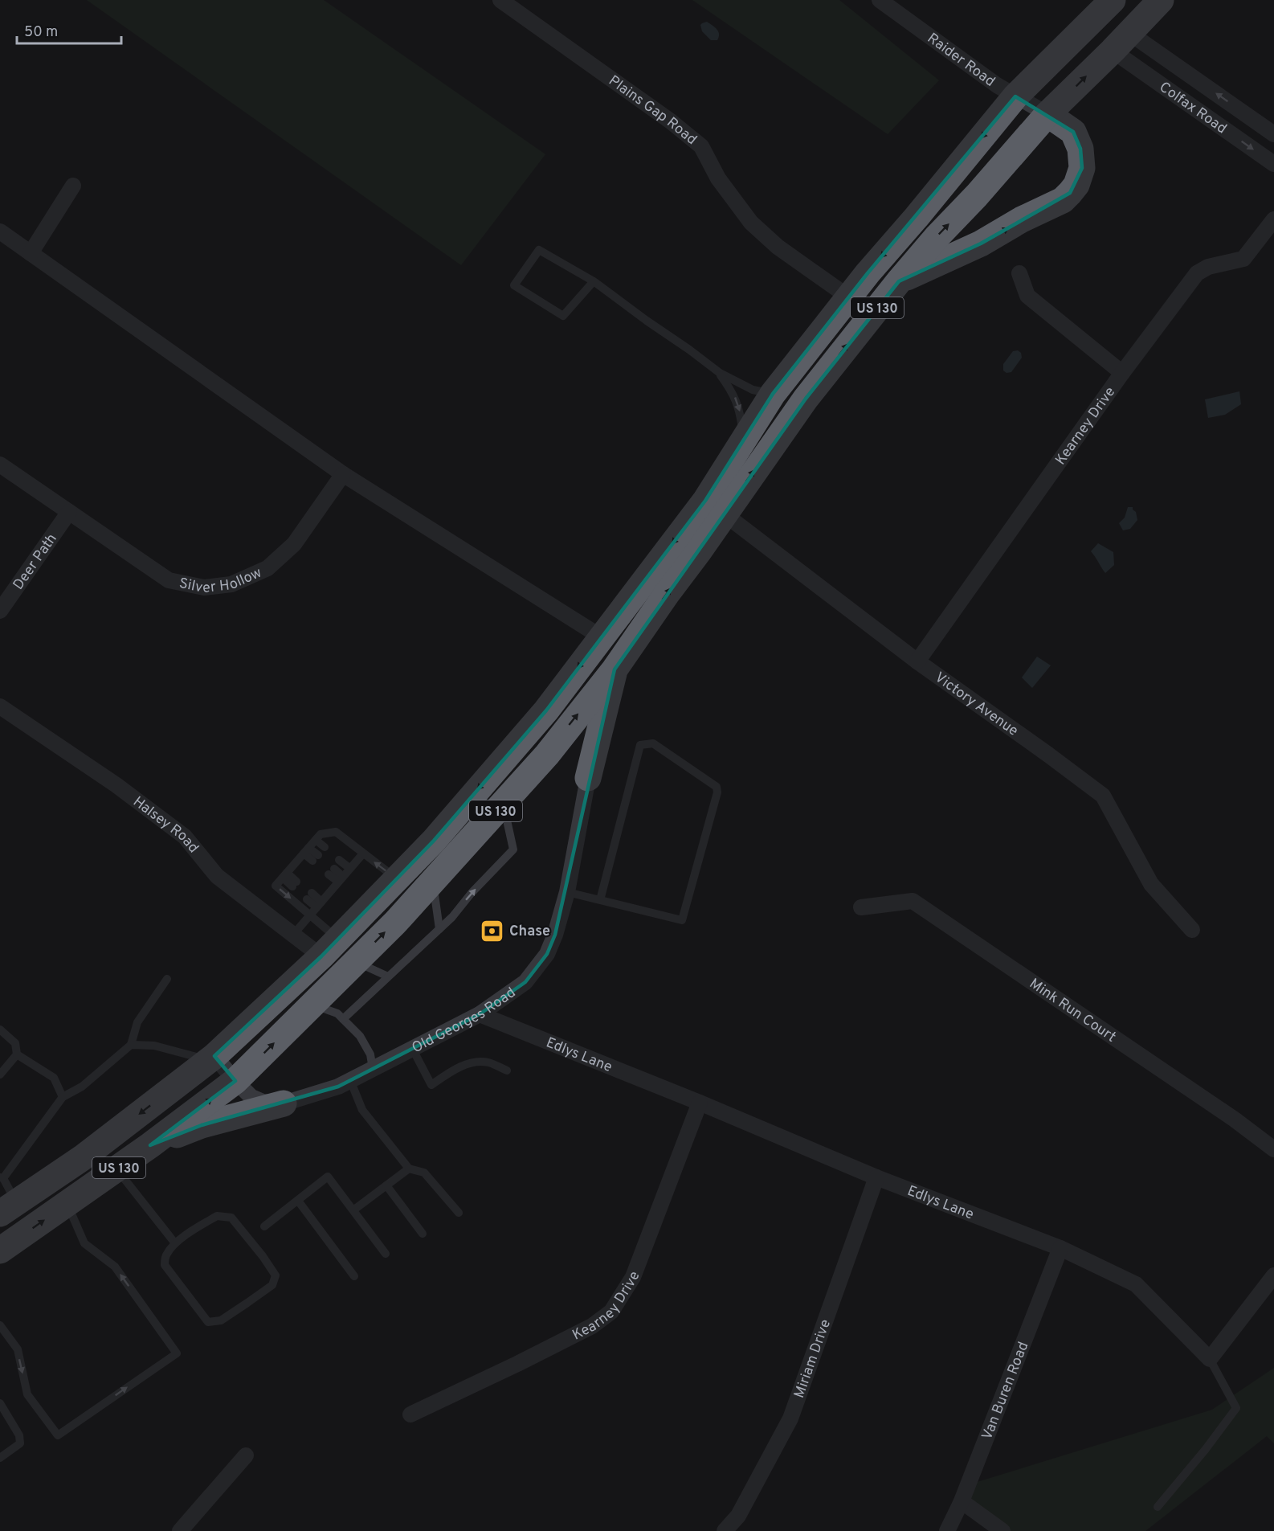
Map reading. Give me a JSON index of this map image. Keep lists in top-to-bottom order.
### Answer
{
  "streets": {
    "highway": ["US 130"],
    "street": [
      "Raider Road",
      "Colfax Road",
      "Plains Gap Road",
      "Kearney Drive",
      "Deer Path",
      "Silver Hollow",
      "Victory Avenue",
      "Halsey Road",
      "Mink Run Court",
      "Old Georges Road",
      "Edlys Lane",
      "Miriam Drive",
      "Van Buren Road"
    ]
  },
  "crossings": [
    ["Raider Road", "US 130"],
    ["Colfax Road", "US 130"],
    ["Plains Gap Road", "US 130"],
    ["US 130", "Victory Avenue"],
    ["US 130", "Halsey Road"],
    ["US 130", "Old Georges Road"],
    ["Kearney Drive", "Victory Avenue"],
    ["Kearney Drive", "Edlys Lane"],
    ["Deer Path", "Silver Hollow"],
    ["Old Georges Road", "Edlys Lane"],
    ["Edlys Lane", "Miriam Drive"],
    ["Edlys Lane", "Van Buren Road"]
  ],
  "places": {
    "bank": ["Chase"]
  },
  "scale_bar": "50 m"
}
